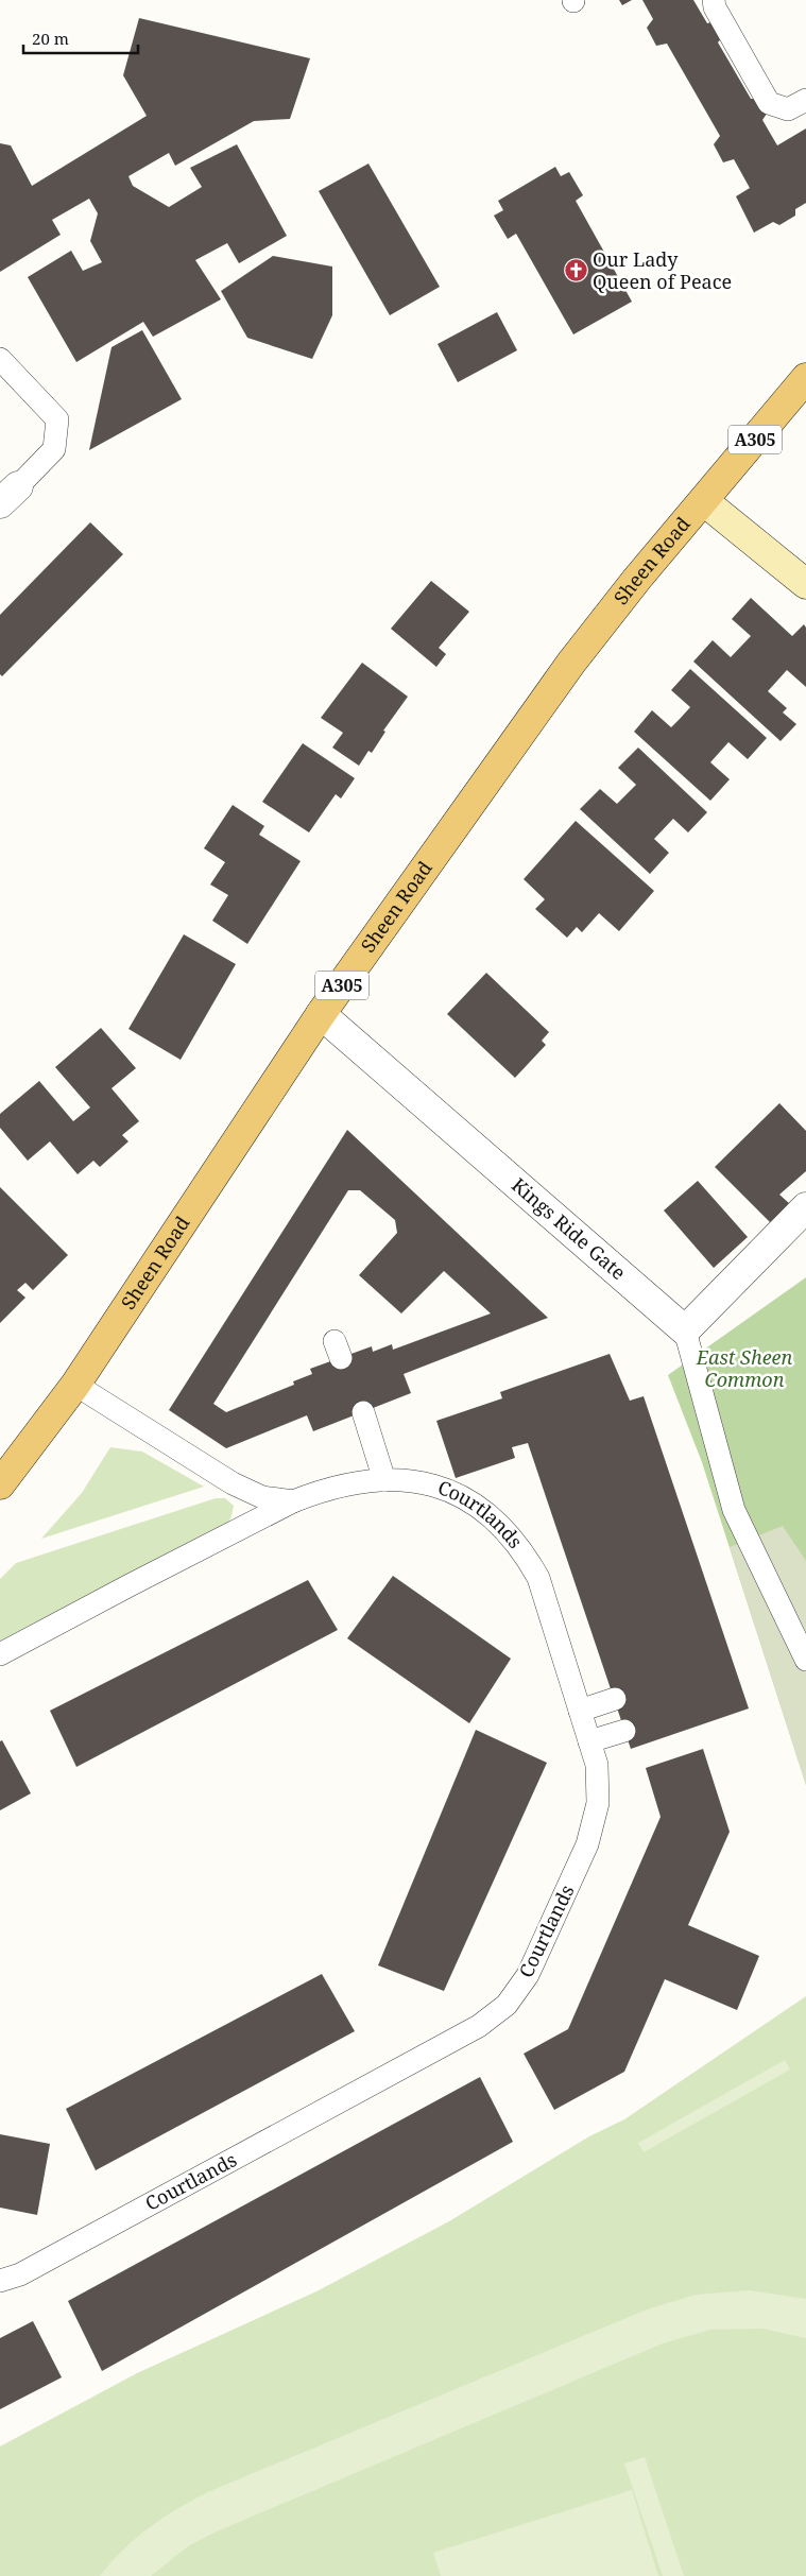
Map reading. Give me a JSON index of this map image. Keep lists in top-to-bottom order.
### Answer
{
  "streets": {
    "main road": ["A305", "Sheen Road"],
    "street": ["Kings Ride Gate"],
    "lane": ["Courtlands"]
  },
  "crossings": [
    ["Sheen Road", "Kings Ride Gate"],
    ["Sheen Road", "Courtlands"]
  ],
  "parks": ["East Sheen Common"],
  "places": {
    "church": ["Our Lady Queen of Peace"]
  },
  "scale_bar": "20 m"
}
